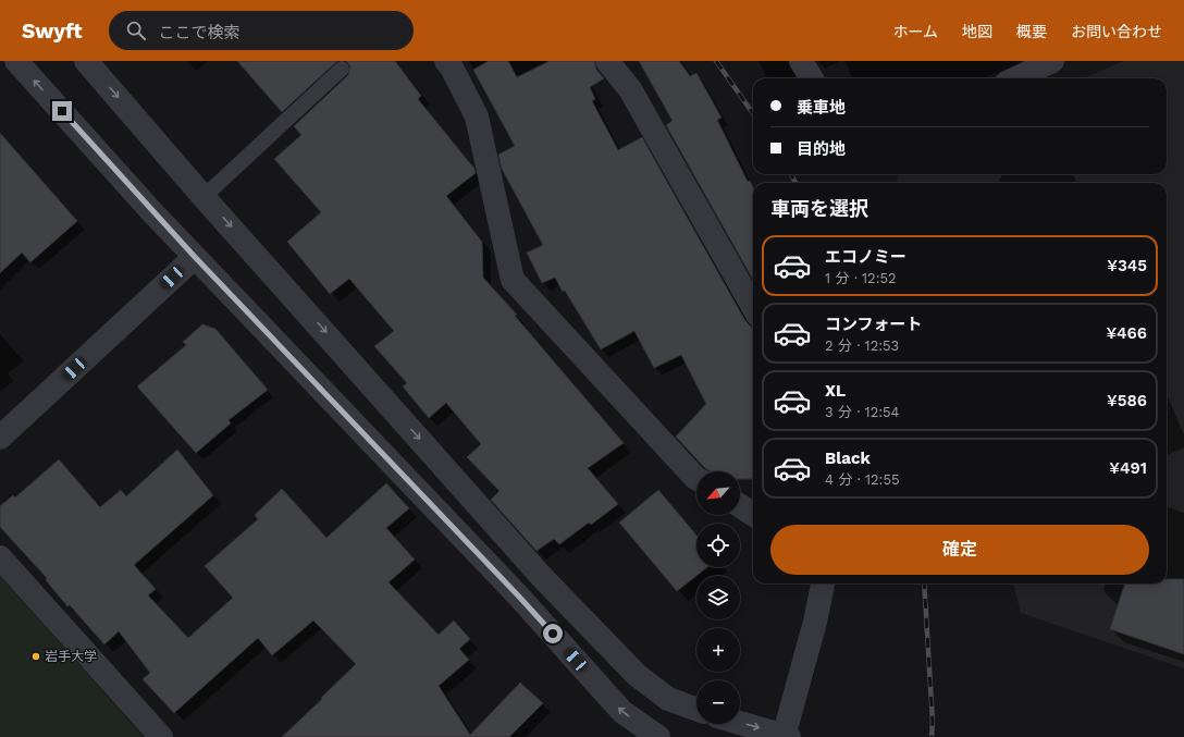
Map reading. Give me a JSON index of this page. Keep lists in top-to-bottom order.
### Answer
{
  "places": ["岩手大学"],
  "north": "bottom left",
  "page": {
    "header": "Swyft",
    "search": "ここで検索",
    "nav": [
      "ホーム",
      "地図",
      "概要",
      "お問い合わせ"
    ],
    "banner": ["乗車地", "目的地"],
    "heading": "車両を選択",
    "list": [
      {
        "name": "エコノミー",
        "note": "1 分 · 12:52",
        "value": "¥345"
      },
      {
        "name": "コンフォート",
        "note": "2 分 · 12:53",
        "value": "¥466"
      },
      {
        "name": "XL",
        "note": "3 分 · 12:54",
        "value": "¥586"
      },
      {
        "name": "Black",
        "note": "4 分 · 12:55",
        "value": "¥491"
      }
    ],
    "map_buttons": ["+", "−"],
    "buttons": "確定"
  }
}
